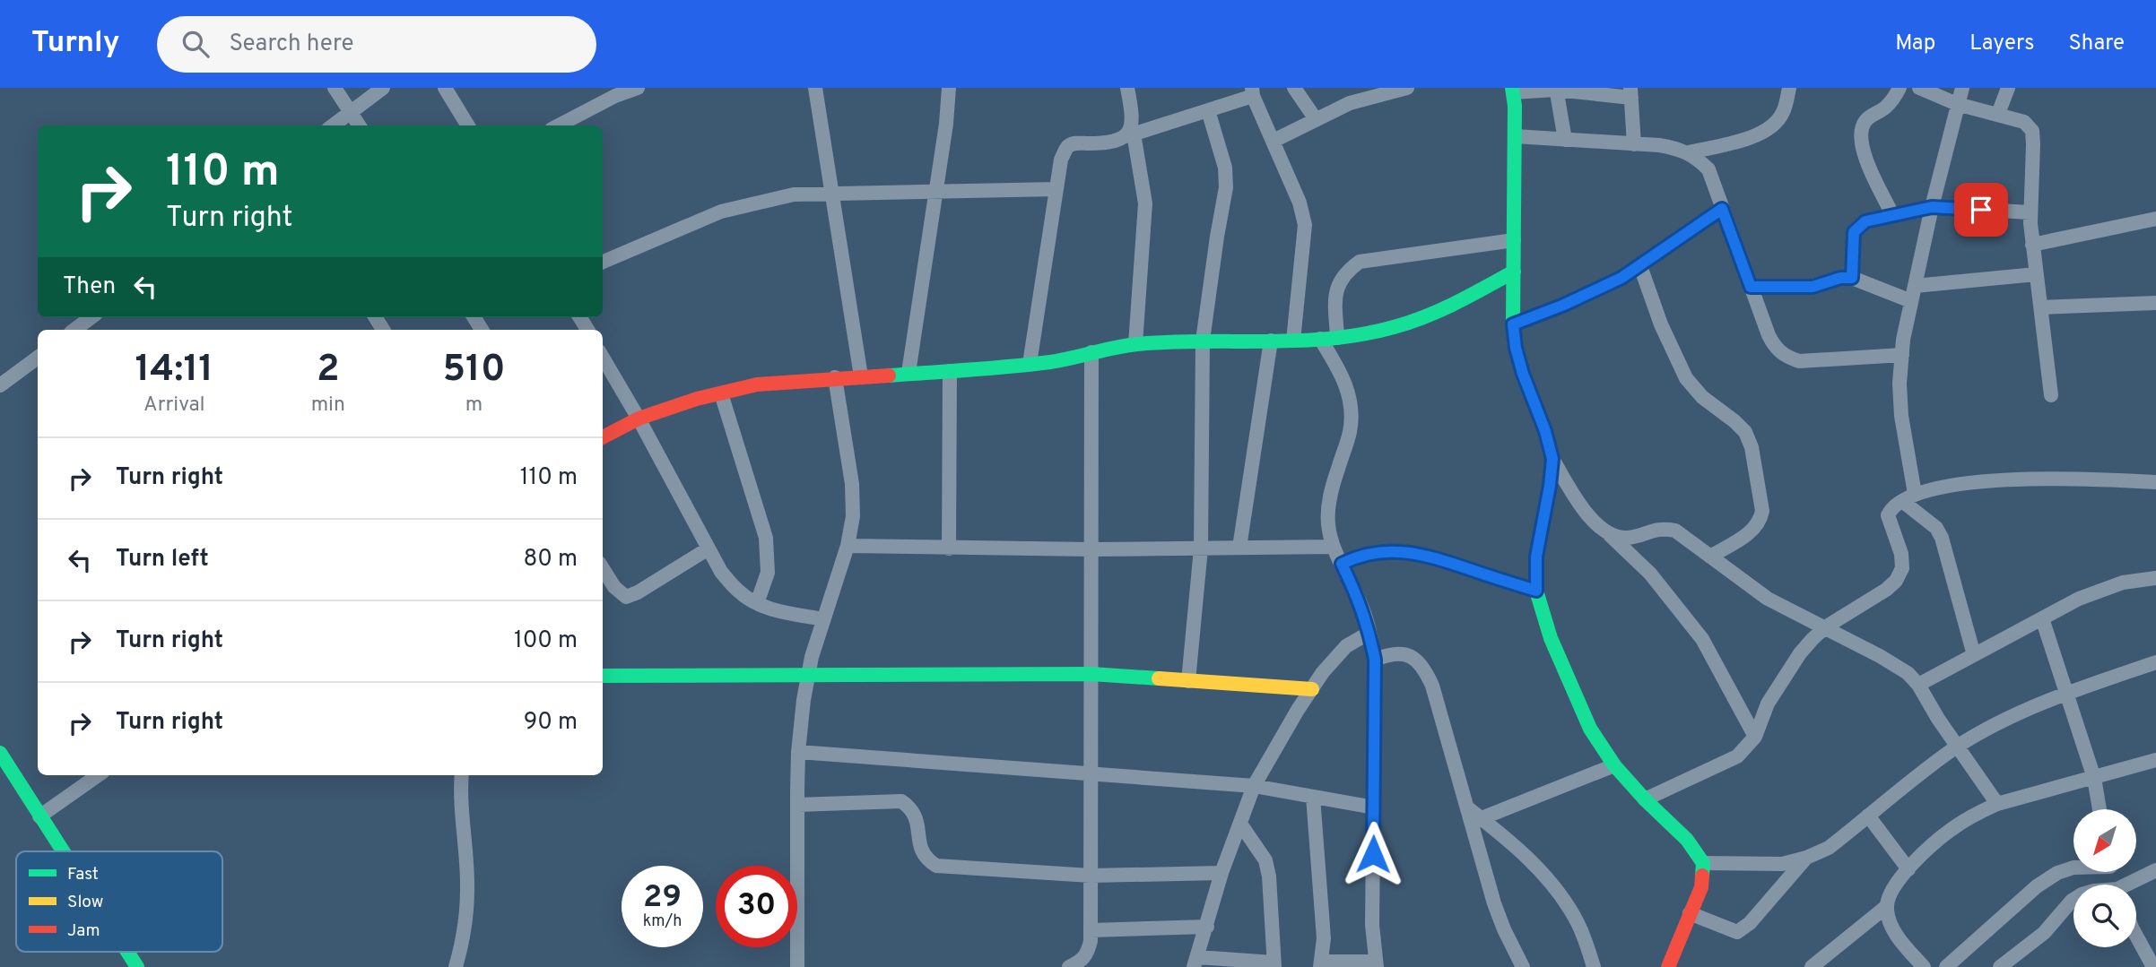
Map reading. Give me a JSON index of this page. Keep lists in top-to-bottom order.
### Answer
{
  "legend": ["Fast", "Slow", "Jam"],
  "north": "bottom left",
  "page": {
    "header": "Turnly",
    "search": "Search here",
    "nav": ["Map", "Layers", "Share"],
    "turn": ["110 m", "Turn right"],
    "then": "Then",
    "eta": [
      "14:11",
      "Arrival",
      "2",
      "min",
      "510",
      "m"
    ],
    "list": [
      {
        "name": "Turn right",
        "value": "110 m"
      },
      {
        "name": "Turn left",
        "value": "80 m"
      },
      {
        "name": "Turn right",
        "value": "100 m"
      },
      {
        "name": "Turn right",
        "value": "90 m"
      }
    ],
    "speed": "29 km/h",
    "limit": "30"
  }
}
